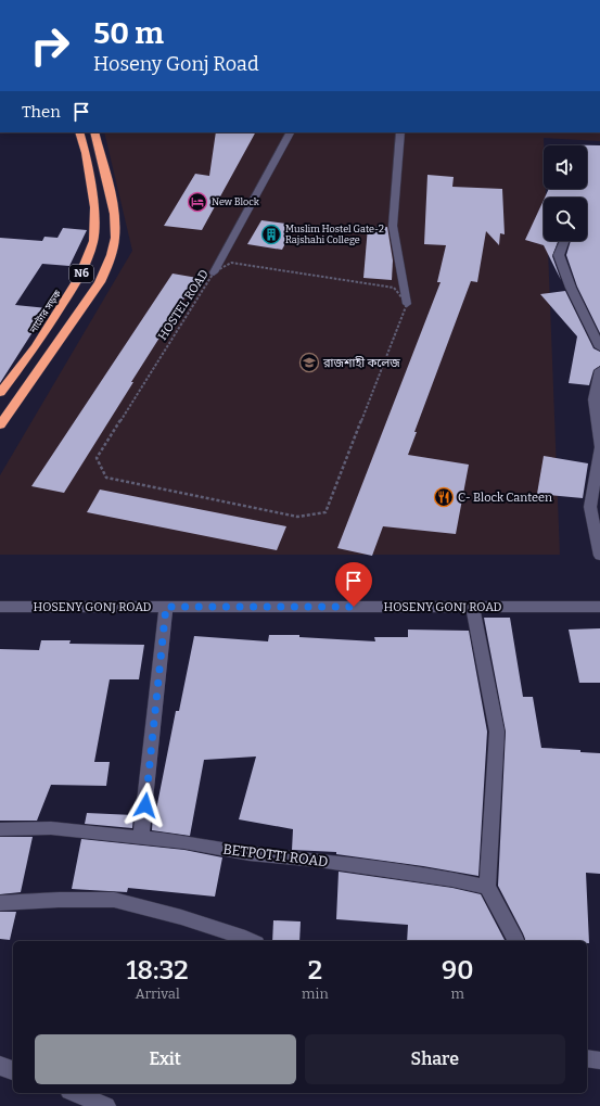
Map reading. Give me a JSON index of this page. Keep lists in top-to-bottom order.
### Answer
{
  "streets": {
    "highway": ["N6", "নাটোর সড়ক"],
    "street": ["HOSENY GONJ ROAD", "BETPOTTI ROAD"],
    "path": ["HOSTEL ROAD"]
  },
  "places": {
    "hotel": ["New Block"],
    "building": ["Muslim Hostel Gate-2 Rajshahi College"],
    "school or university": ["রাজশাহী কলেজ"],
    "restaurant": ["C- Block Canteen"]
  },
  "page": {
    "turn": ["50 m", "Hoseny Gonj Road"],
    "then": "Then",
    "eta": [
      "18:32",
      "Arrival",
      "2",
      "min",
      "90",
      "m"
    ],
    "buttons": ["Exit", "Share"]
  }
}
